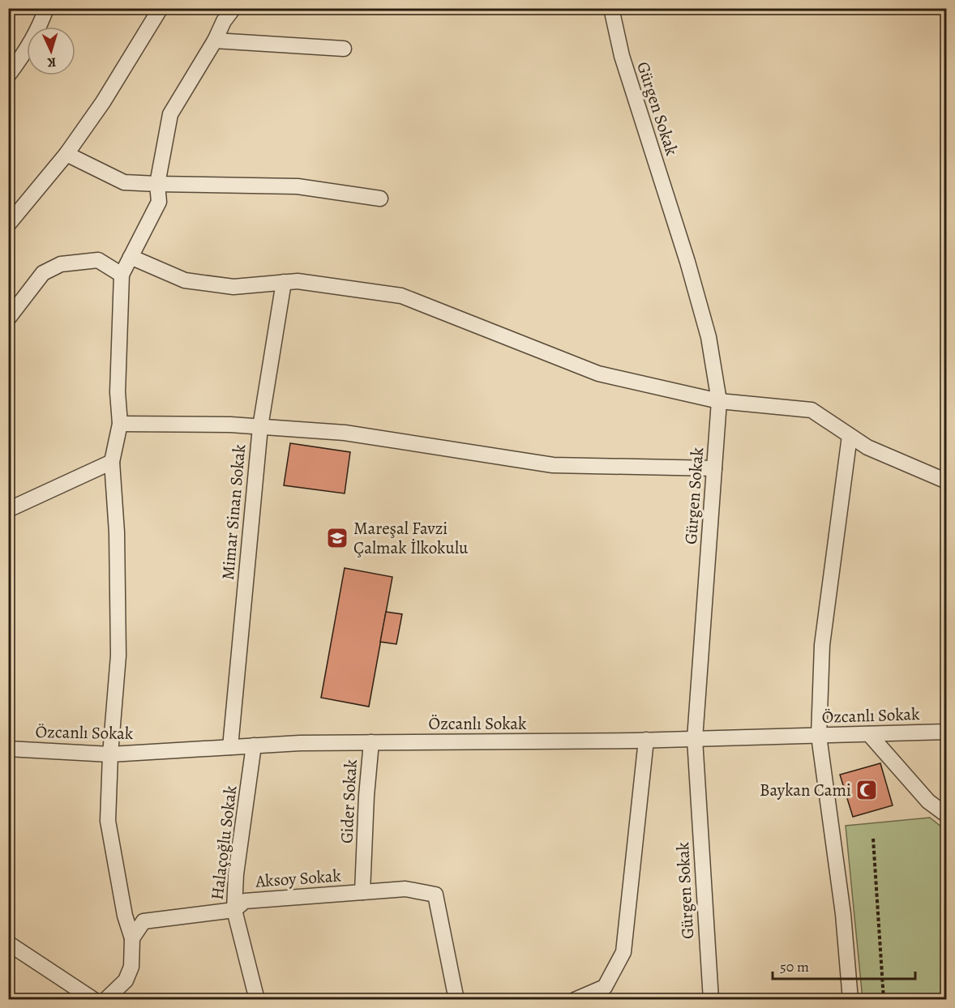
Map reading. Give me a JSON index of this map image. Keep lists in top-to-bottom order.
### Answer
{
  "streets": {
    "street": [
      "Gürgen Sokak",
      "Mimar Sinan Sokak",
      "Özcanlı Sokak",
      "Gider Sokak",
      "Halaçoğlu Sokak",
      "Aksoy Sokak"
    ]
  },
  "crossings": [
    ["Gürgen Sokak", "Özcanlı Sokak"],
    ["Mimar Sinan Sokak", "Özcanlı Sokak"],
    ["Özcanlı Sokak", "Gider Sokak"],
    ["Özcanlı Sokak", "Halaçoğlu Sokak"],
    ["Gider Sokak", "Aksoy Sokak"],
    ["Halaçoğlu Sokak", "Aksoy Sokak"]
  ],
  "places": {
    "school or university": ["Mareşal Favzi Çalmak İlkokulu"],
    "mosque": ["Baykan Cami"]
  },
  "scale_bar": "50 m",
  "north": "bottom"
}
